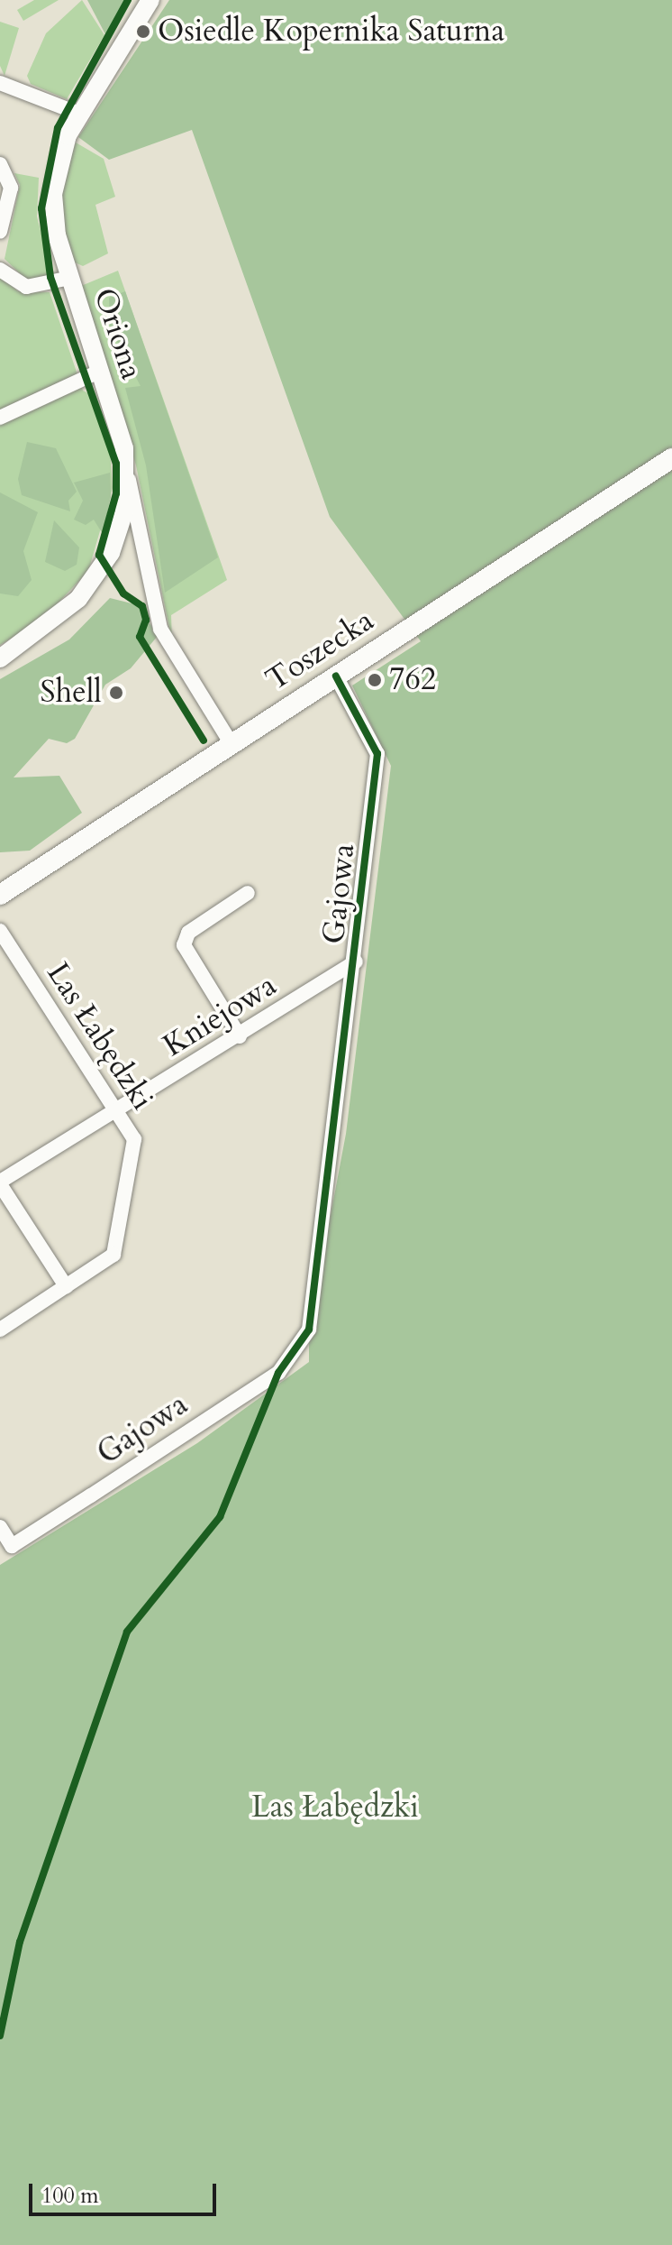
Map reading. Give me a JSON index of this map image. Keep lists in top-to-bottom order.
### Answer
{
  "streets": {
    "main road": ["Toszecka"],
    "street": [
      "Oriona",
      "Gajowa",
      "Kniejowa",
      "Las Łabędzki"
    ]
  },
  "crossings": [
    ["Toszecka", "Gajowa"],
    ["Gajowa", "Kniejowa"],
    ["Kniejowa", "Las Łabędzki"]
  ],
  "parks": ["Las Łabędzki"],
  "places": ["Osiedle Kopernika Saturna", "762", "Shell"],
  "scale_bar": "100 m"
}
